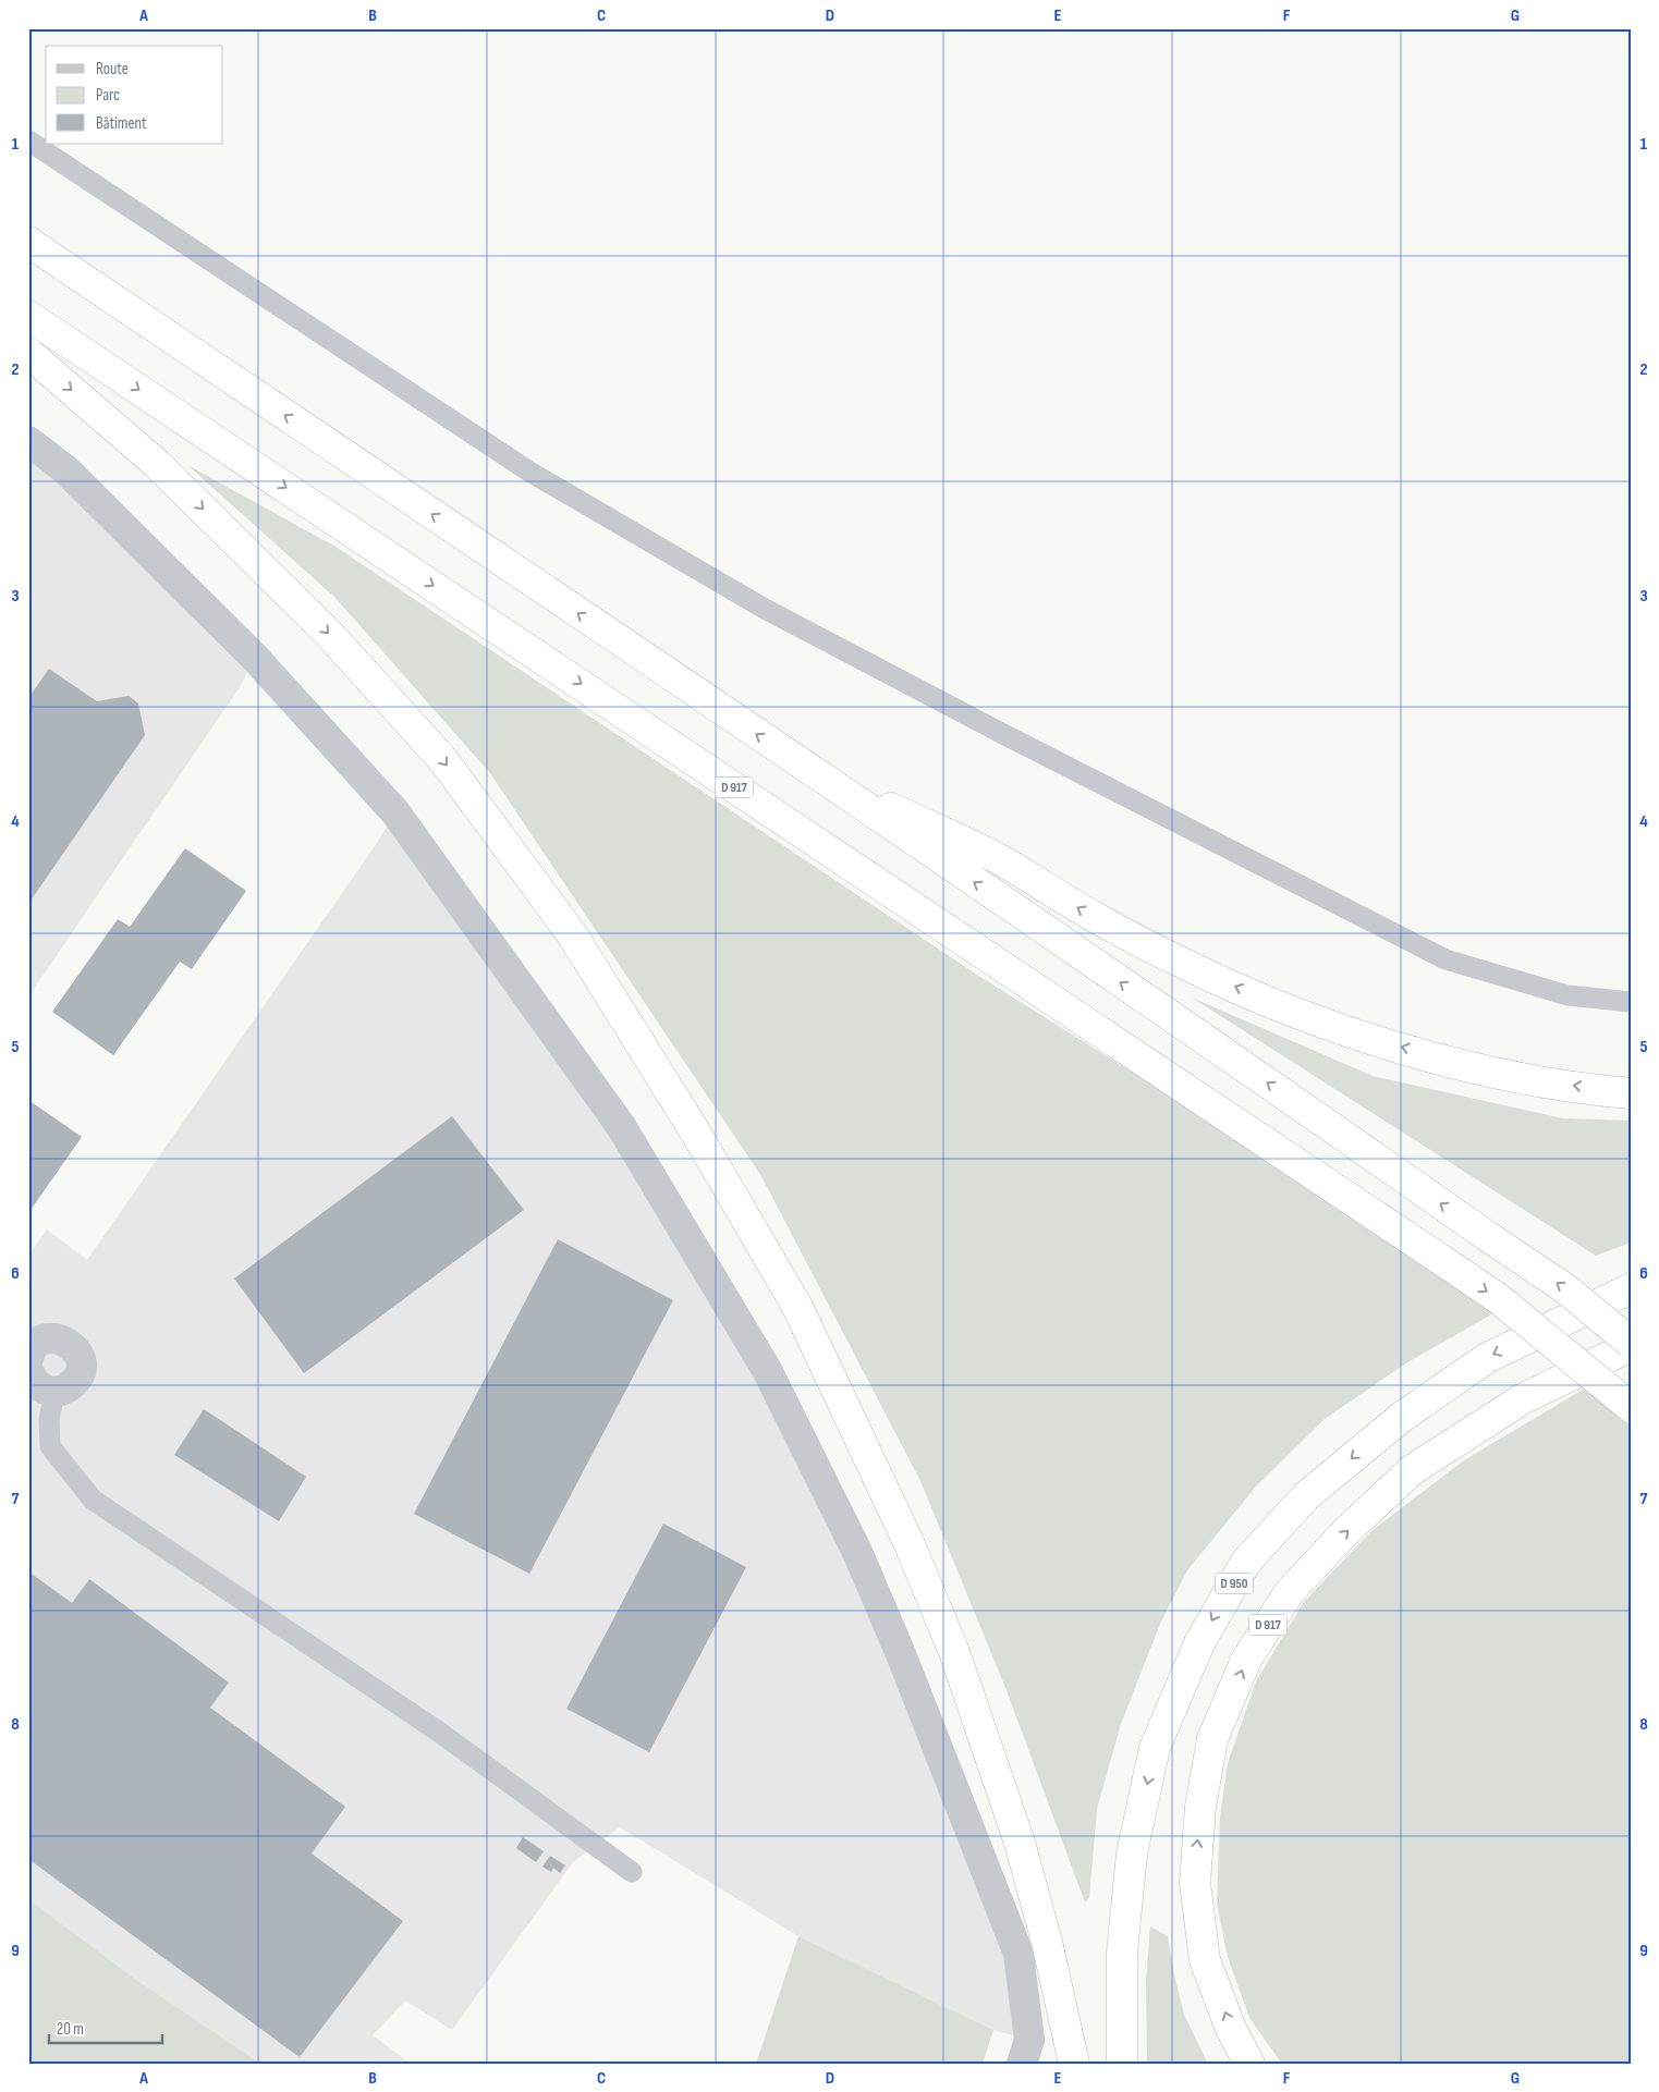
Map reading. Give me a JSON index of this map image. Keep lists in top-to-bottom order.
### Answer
{
  "streets": {
    "highway": ["D 917", "D 950"]
  },
  "legend": ["Route", "Parc", "Bâtiment"],
  "scale_bar": "20 m",
  "grid": {
    "columns": [
      "A",
      "B",
      "C",
      "D",
      "E",
      "F",
      "G"
    ],
    "rows": [
      "1",
      "2",
      "3",
      "4",
      "5",
      "6",
      "7",
      "8",
      "9"
    ]
  }
}
